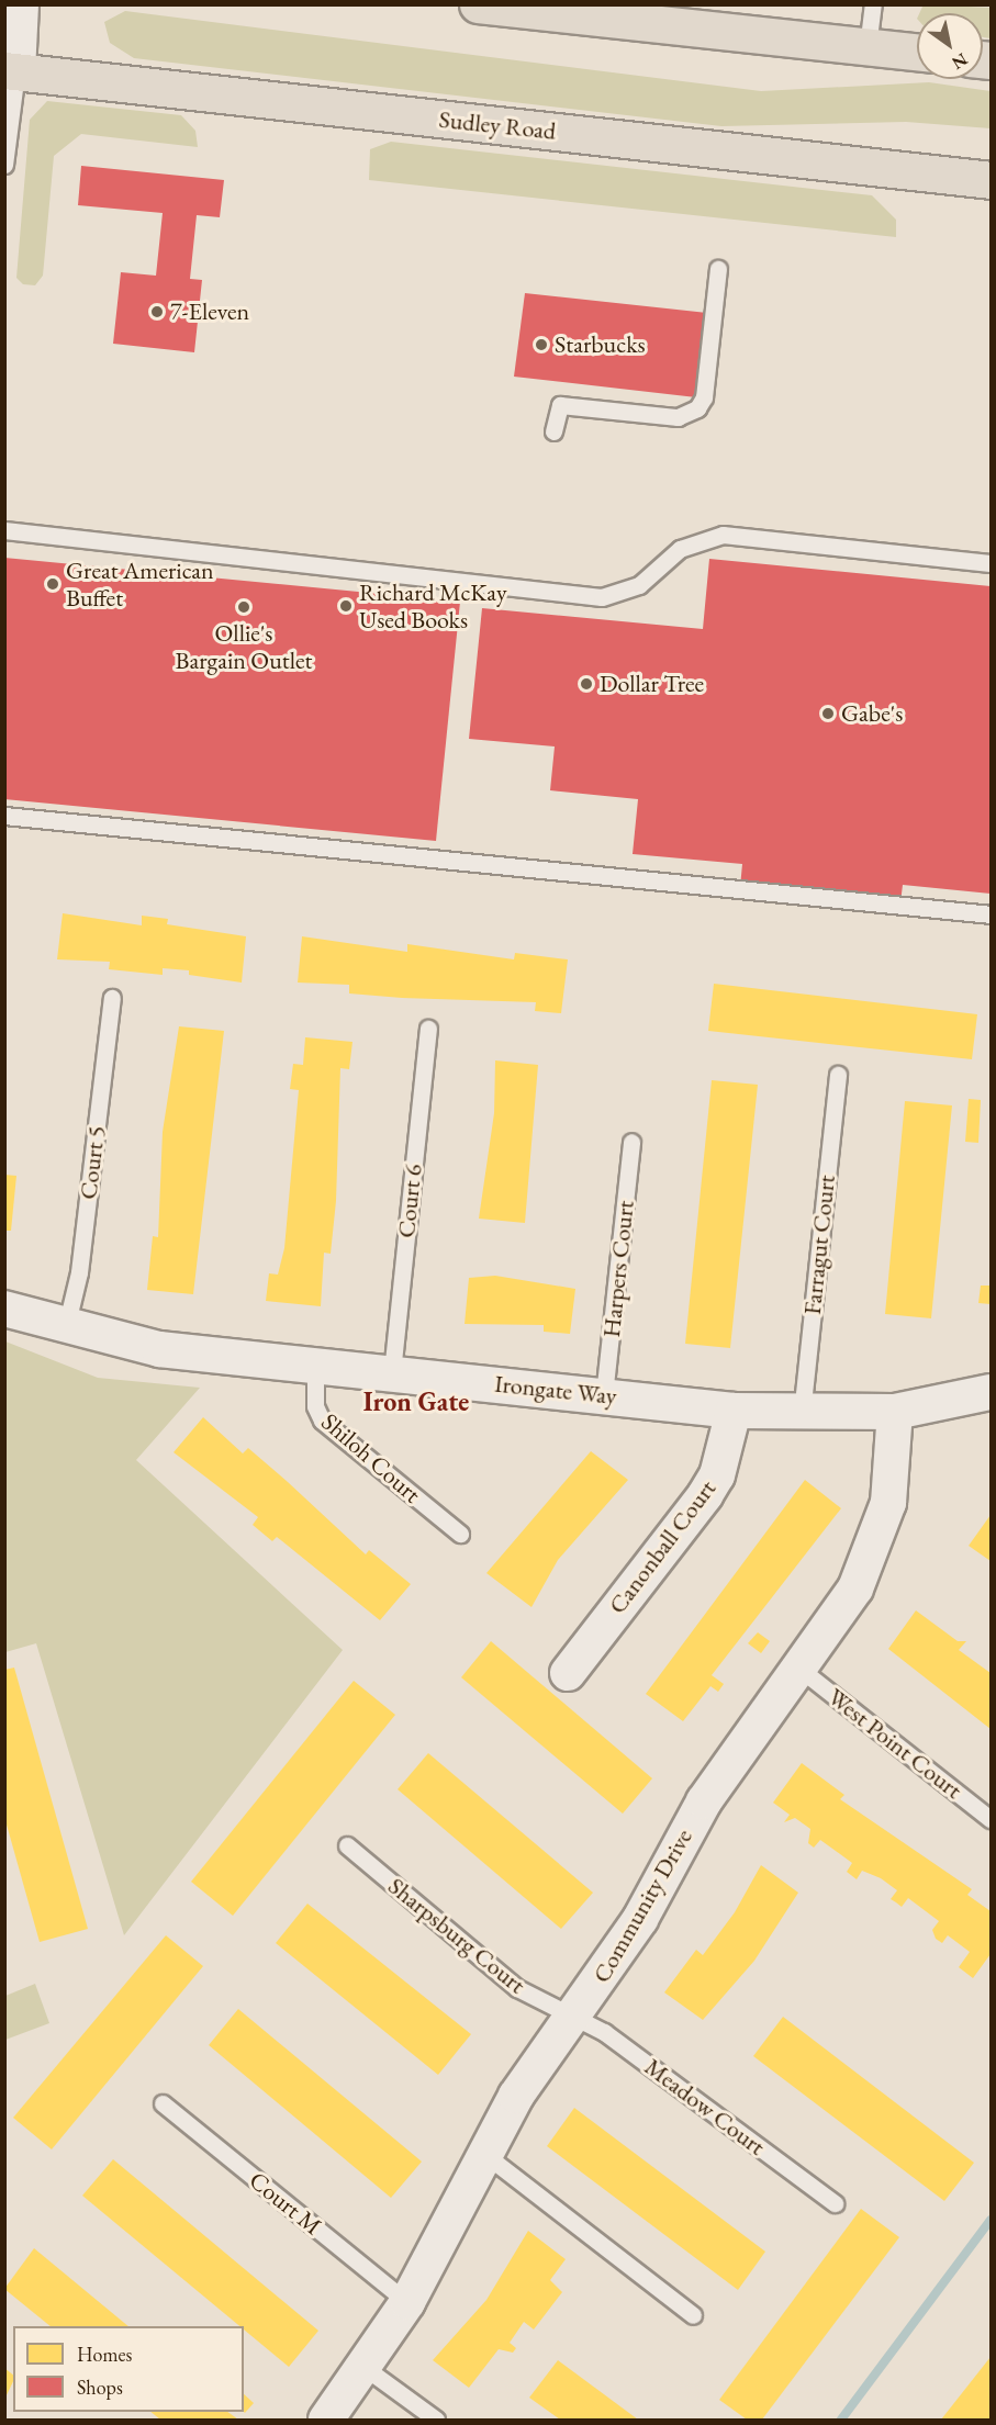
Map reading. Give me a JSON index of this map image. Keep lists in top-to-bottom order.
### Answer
{
  "streets": {
    "main road": ["Sudley Road"],
    "street": ["Irongate Way", "Canonball Court", "Community Drive"],
    "lane": [
      "Court 5",
      "Court 6",
      "Farragut Court",
      "Harpers Court",
      "Shiloh Court",
      "West Point Court",
      "Sharpsburg Court",
      "Meadow Court",
      "Court M"
    ]
  },
  "crossings": [
    ["Court 5", "Irongate Way"],
    ["Court 6", "Irongate Way"],
    ["Farragut Court", "Irongate Way"],
    ["Harpers Court", "Irongate Way"],
    ["Irongate Way", "Shiloh Court"],
    ["Irongate Way", "Canonball Court"],
    ["Irongate Way", "Community Drive"],
    ["West Point Court", "Community Drive"],
    ["Community Drive", "Sharpsburg Court"],
    ["Community Drive", "Meadow Court"],
    ["Community Drive", "Court M"],
    ["Sharpsburg Court", "Meadow Court"]
  ],
  "districts": ["Iron Gate"],
  "places": [
    "7-Eleven",
    "Starbucks",
    "Great American Buffet",
    "Richard McKay Used Books",
    "Ollie's Bargain Outlet",
    "Dollar Tree",
    "Gabe's"
  ],
  "legend": ["Homes", "Shops"],
  "north": "bottom right"
}
